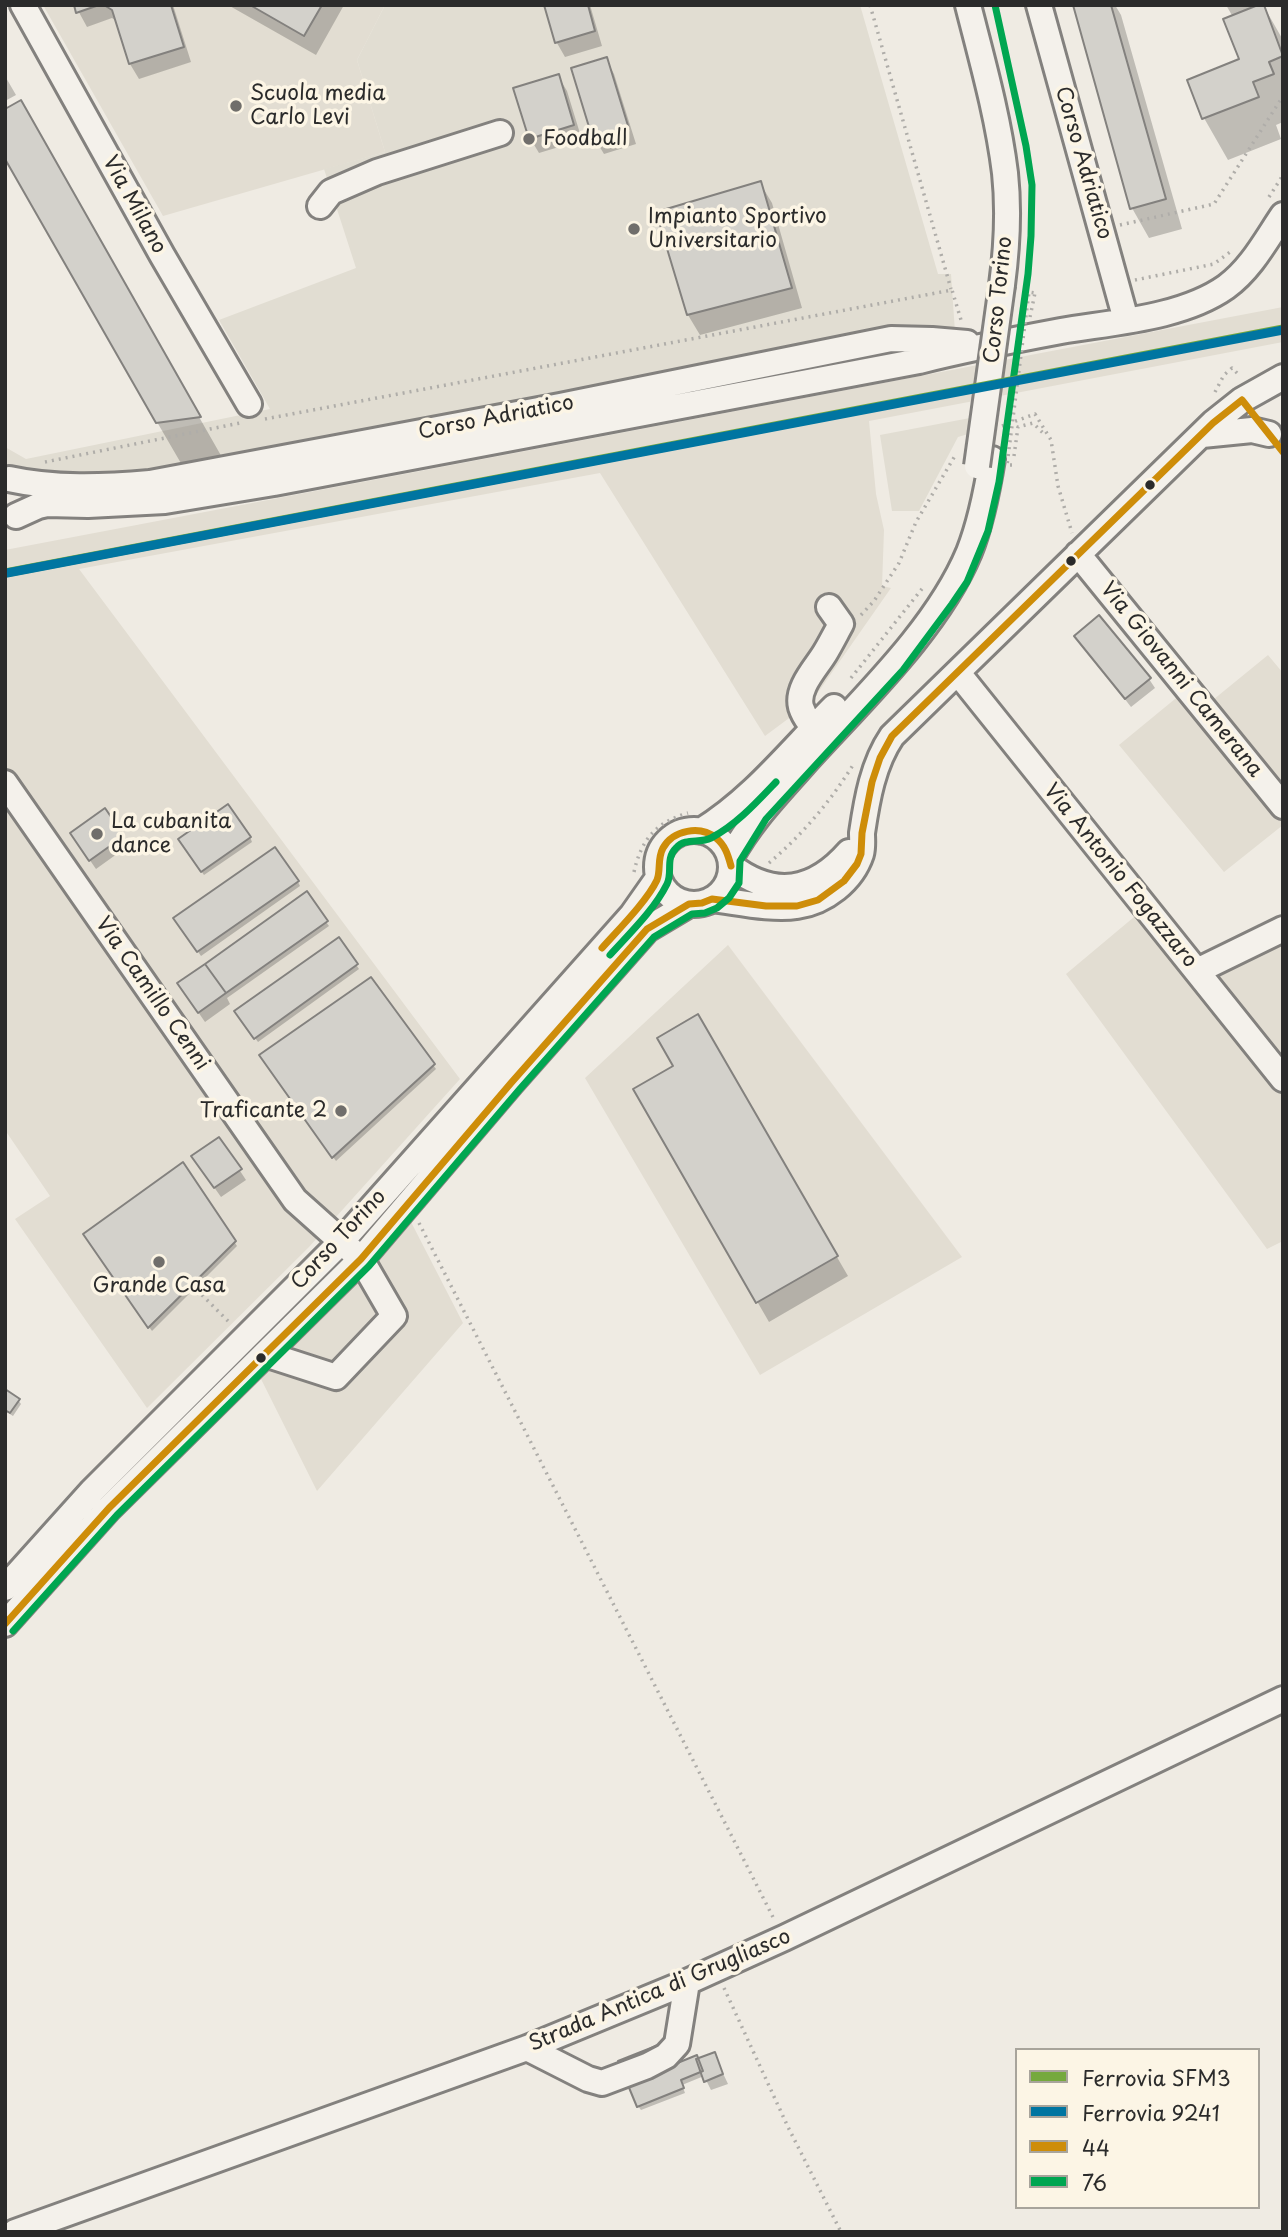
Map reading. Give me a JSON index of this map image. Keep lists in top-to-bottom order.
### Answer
{
  "streets": {
    "street": [
      "Corso Adriatico",
      "Via Milano",
      "Corso Torino",
      "Via Giovanni Camerana",
      "Via Antonio Fogazzaro",
      "Via Camillo Cenni",
      "Strada Antica di Grugliasco"
    ]
  },
  "crossings": [
    ["Corso Torino", "Via Camillo Cenni"]
  ],
  "places": [
    "Scuola media Carlo Levi",
    "Foodball",
    "Impianto Sportivo Universitario",
    "La cubanita dance",
    "Traficante 2",
    "Grande Casa"
  ],
  "lines": [
    "transit line 76",
    "rail line SFM3",
    "rail line 9241",
    "transit line 44"
  ],
  "legend": [
    "Ferrovia SFM3",
    "Ferrovia 9241",
    "44",
    "76"
  ]
}
